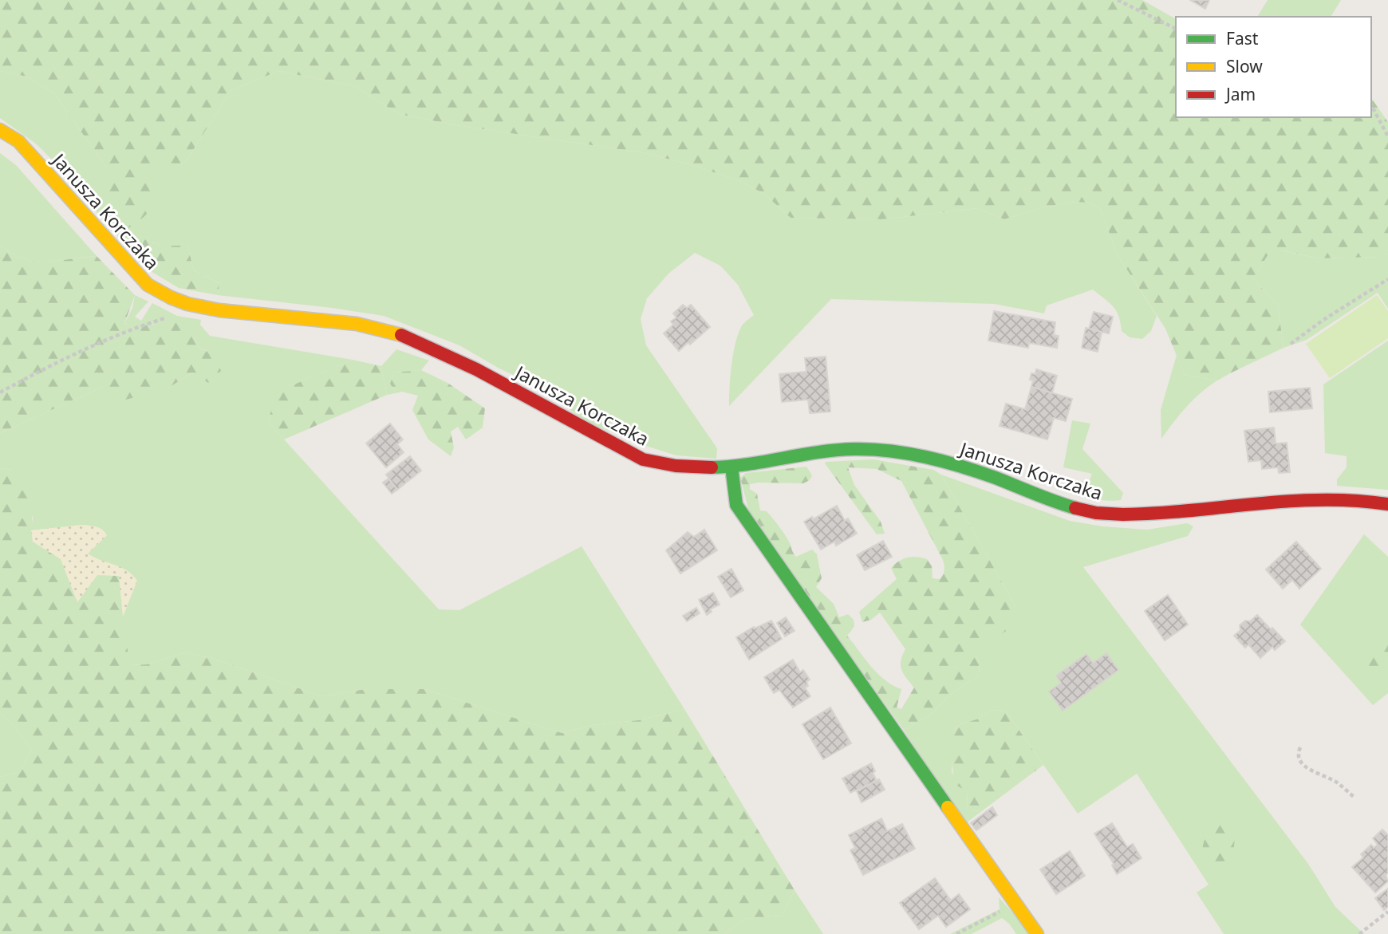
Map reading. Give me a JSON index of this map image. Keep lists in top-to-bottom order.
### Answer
{
  "streets": {
    "street": ["Janusza Korczaka"]
  },
  "legend": ["Fast", "Slow", "Jam"]
}
